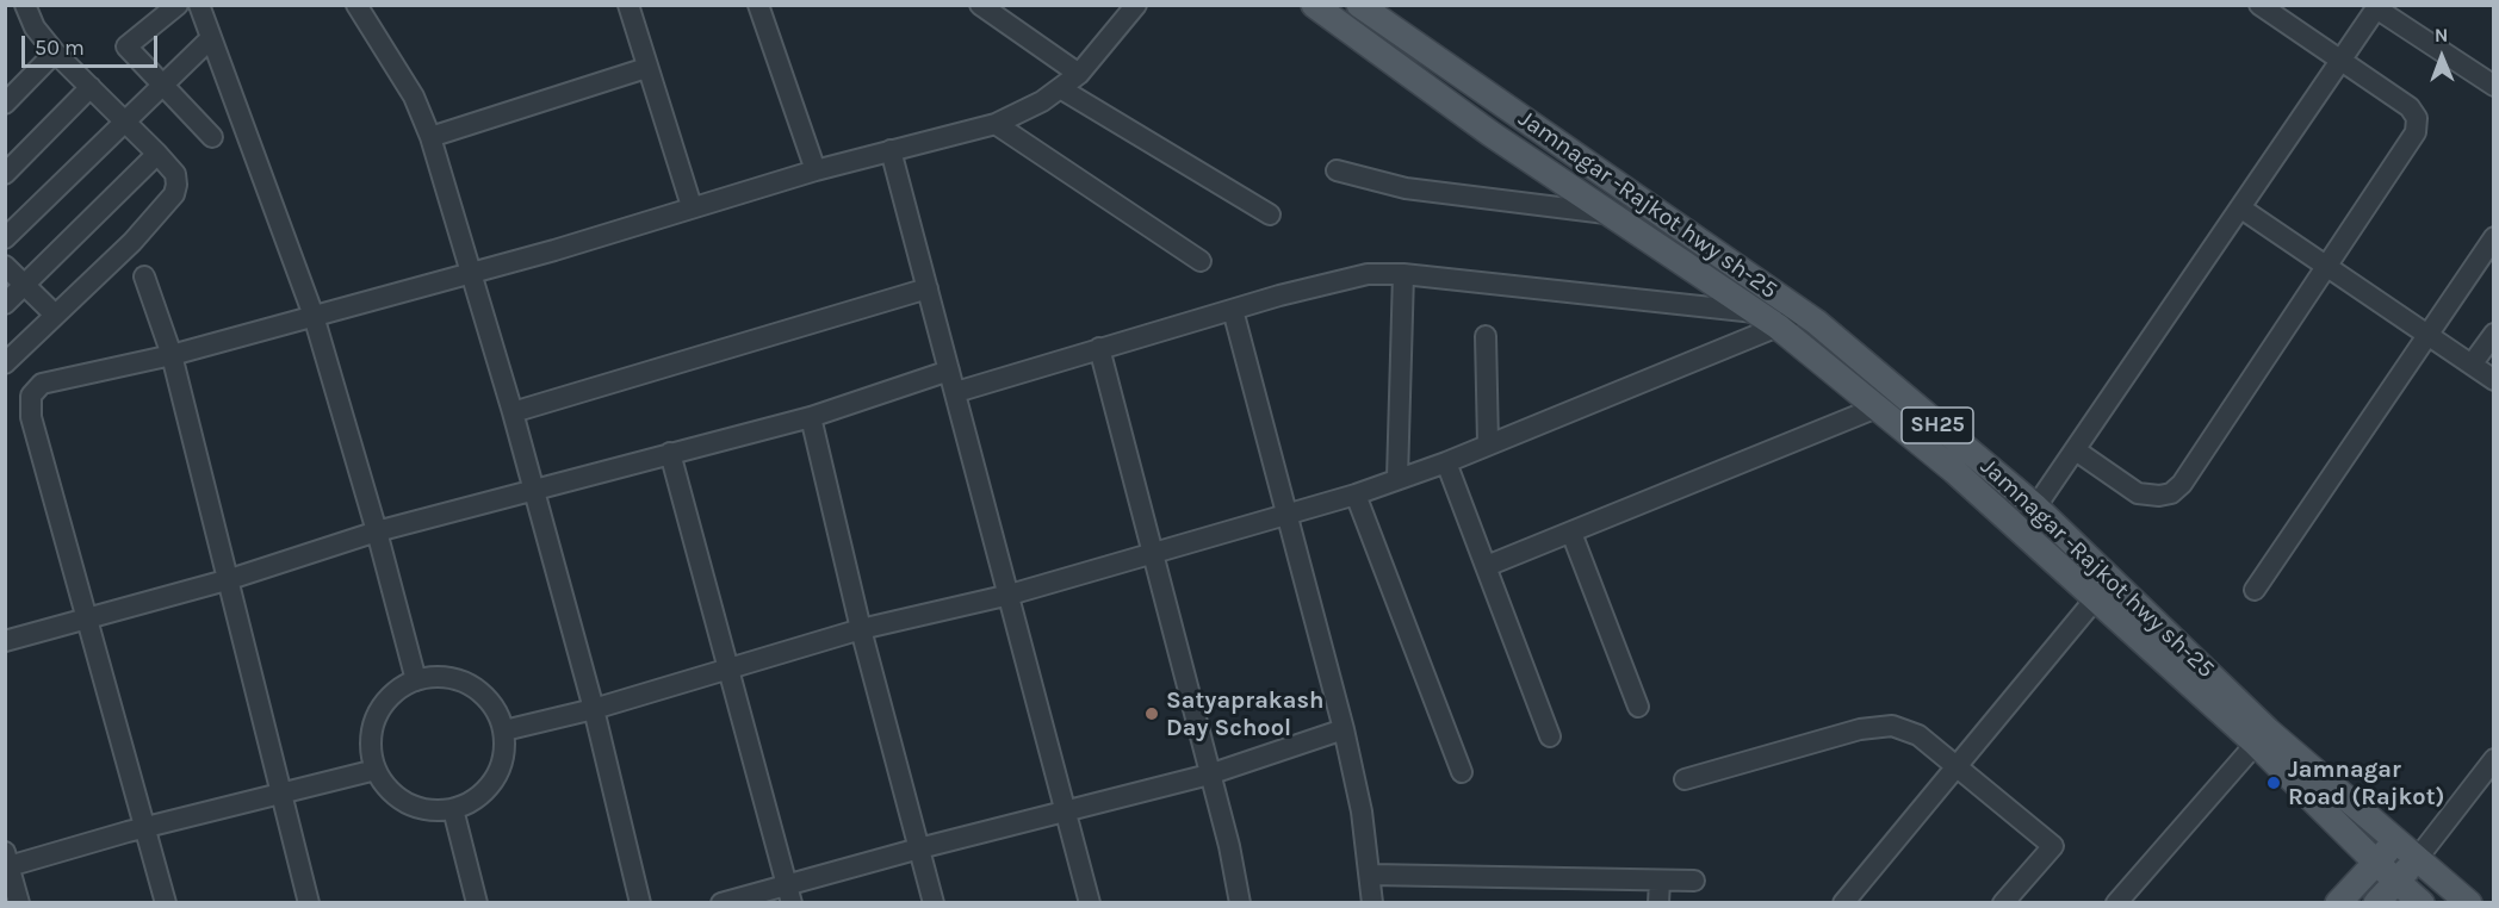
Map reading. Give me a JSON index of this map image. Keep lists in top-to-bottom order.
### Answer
{
  "streets": {
    "main road": ["Jamnagar -Rajkot hwy sh-25", "SH25"]
  },
  "places": ["Satyaprakash Day School", "Jamnagar Road (Rajkot)"],
  "scale_bar": "50 m",
  "north": "top"
}
